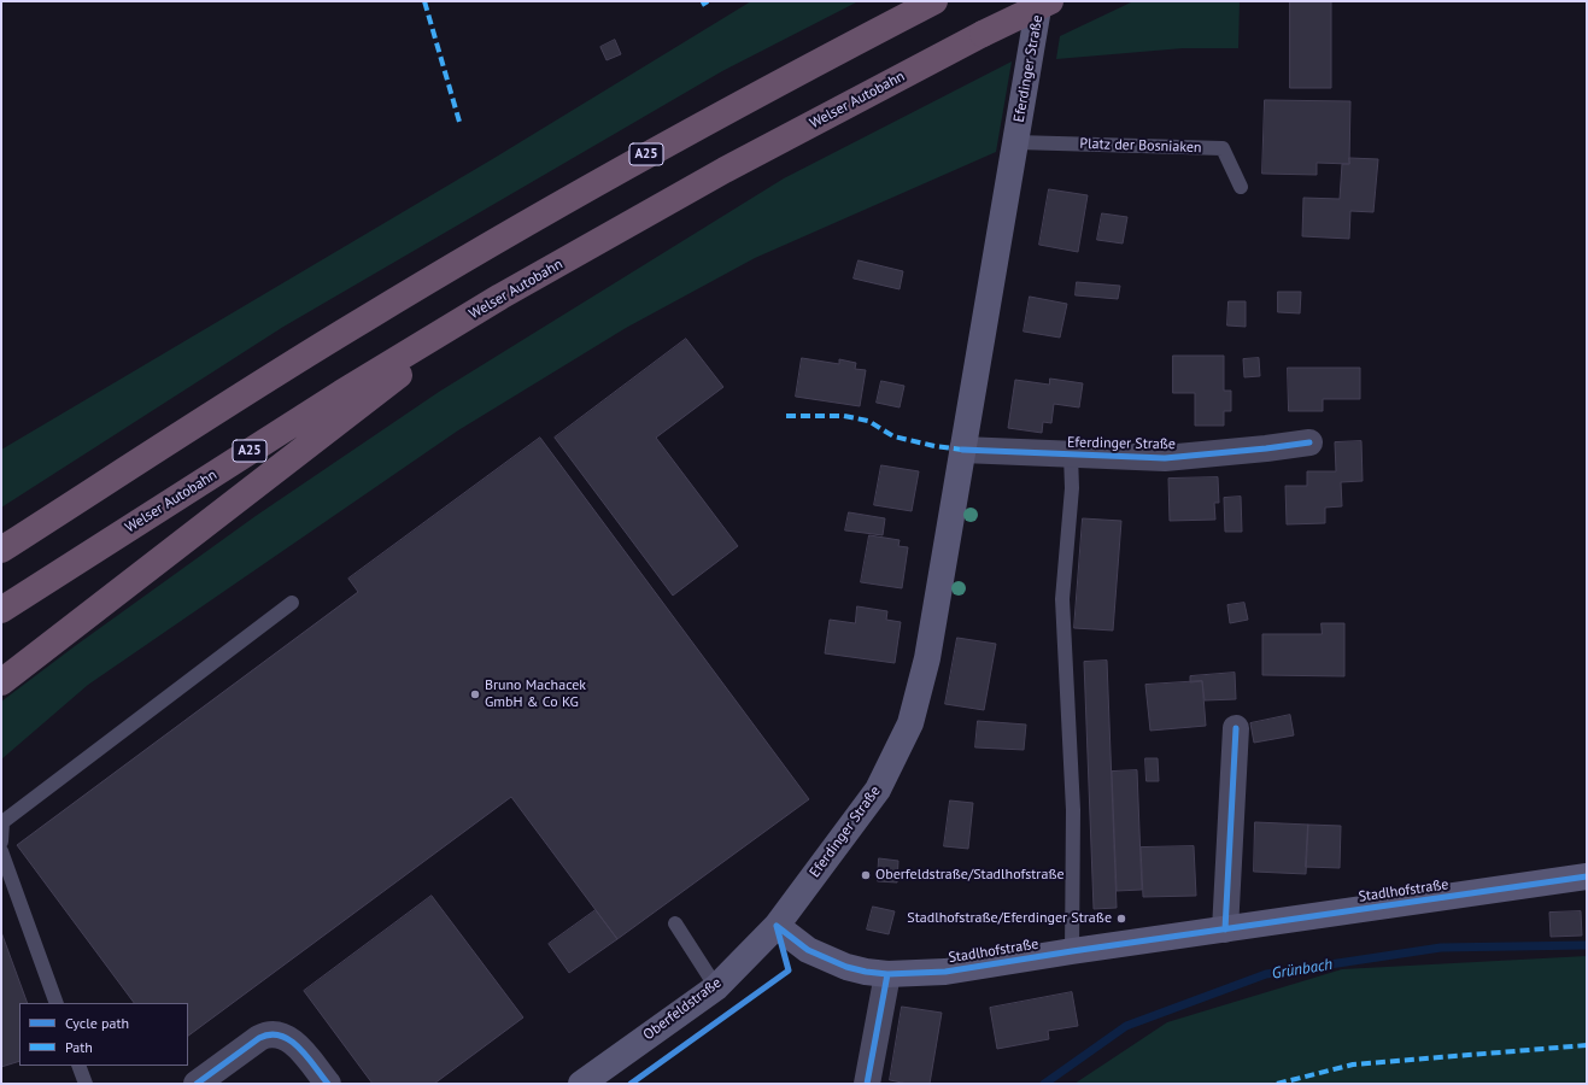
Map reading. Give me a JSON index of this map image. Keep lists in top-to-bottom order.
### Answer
{
  "streets": {
    "highway": ["Welser Autobahn", "A25"],
    "main road": ["Eferdinger Straße", "Stadlhofstraße", "Oberfeldstraße"],
    "lane": ["Platz der Bosniaken"]
  },
  "crossings": [
    ["Eferdinger Straße", "Platz der Bosniaken"],
    ["Eferdinger Straße", "Stadlhofstraße"],
    ["Eferdinger Straße", "Oberfeldstraße"],
    ["Stadlhofstraße", "Oberfeldstraße"]
  ],
  "water": ["Grünbach"],
  "places": ["Bruno Machacek GmbH & Co KG", "Oberfeldstraße/Stadlhofstraße", "Stadlhofstraße/Eferdinger Straße"],
  "legend": ["Cycle path", "Path"]
}
